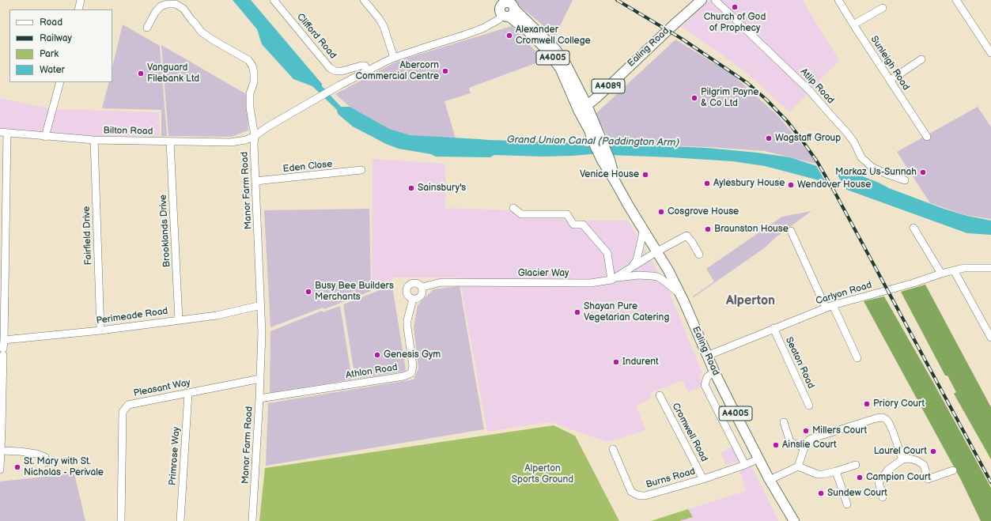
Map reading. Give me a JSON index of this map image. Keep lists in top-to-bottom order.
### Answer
{
  "streets": {
    "main road": ["Ealing Road", "A4005", "A4089"],
    "street": [
      "Clifford Road",
      "Sunleigh Road",
      "Atlip Road",
      "Bilton Road",
      "Eden Close",
      "Manor Farm Road",
      "Brooklands Drive",
      "Fairfield Drive",
      "Glacier Way",
      "Carlyon Road",
      "Perimeade Road",
      "Seaton Road",
      "Athlon Road",
      "Pleasant Way",
      "Cromwell Road",
      "Primrose Way",
      "Burns Road"
    ]
  },
  "crossings": [
    ["Ealing Road", "A4005"],
    ["Ealing Road", "A4089"],
    ["Ealing Road", "Glacier Way"],
    ["Ealing Road", "Carlyon Road"],
    ["Ealing Road", "Burns Road"],
    ["A4005", "A4089"],
    ["Bilton Road", "Manor Farm Road"],
    ["Bilton Road", "Brooklands Drive"],
    ["Bilton Road", "Fairfield Drive"],
    ["Eden Close", "Manor Farm Road"],
    ["Manor Farm Road", "Perimeade Road"],
    ["Manor Farm Road", "Athlon Road"],
    ["Manor Farm Road", "Pleasant Way"],
    ["Brooklands Drive", "Perimeade Road"],
    ["Fairfield Drive", "Perimeade Road"],
    ["Glacier Way", "Athlon Road"],
    ["Carlyon Road", "Seaton Road"],
    ["Pleasant Way", "Primrose Way"],
    ["Cromwell Road", "Burns Road"]
  ],
  "districts": ["Alperton"],
  "water": ["Grand Union Canal (Paddington Arm)"],
  "parks": ["Alperton Sports Ground"],
  "places": [
    "Church of God of Prophecy",
    "Alexander Cromwell College",
    "Abercorn Commercial Centre",
    "Vanguard Filebank Ltd",
    "Pilgrim Payne & Co Ltd",
    "Wagstaff Group",
    "Markaz Us-Sunnah",
    "Venice House",
    "Aylesbury House",
    "Wendover House",
    "Sainsbury's",
    "Cosgrove House",
    "Braunston House",
    "Busy Bee Builders Merchants",
    "Shayan Pure Vegetarian Catering",
    "Genesis Gym",
    "Indurent",
    "Priory Court",
    "Millers Court",
    "Ainslie Court",
    "Laurel Court",
    "St. Mary with St. Nicholas - Perivale",
    "Campion Court",
    "Sundew Court"
  ],
  "legend": [
    "Road",
    "Railway",
    "Park",
    "Water"
  ]
}
